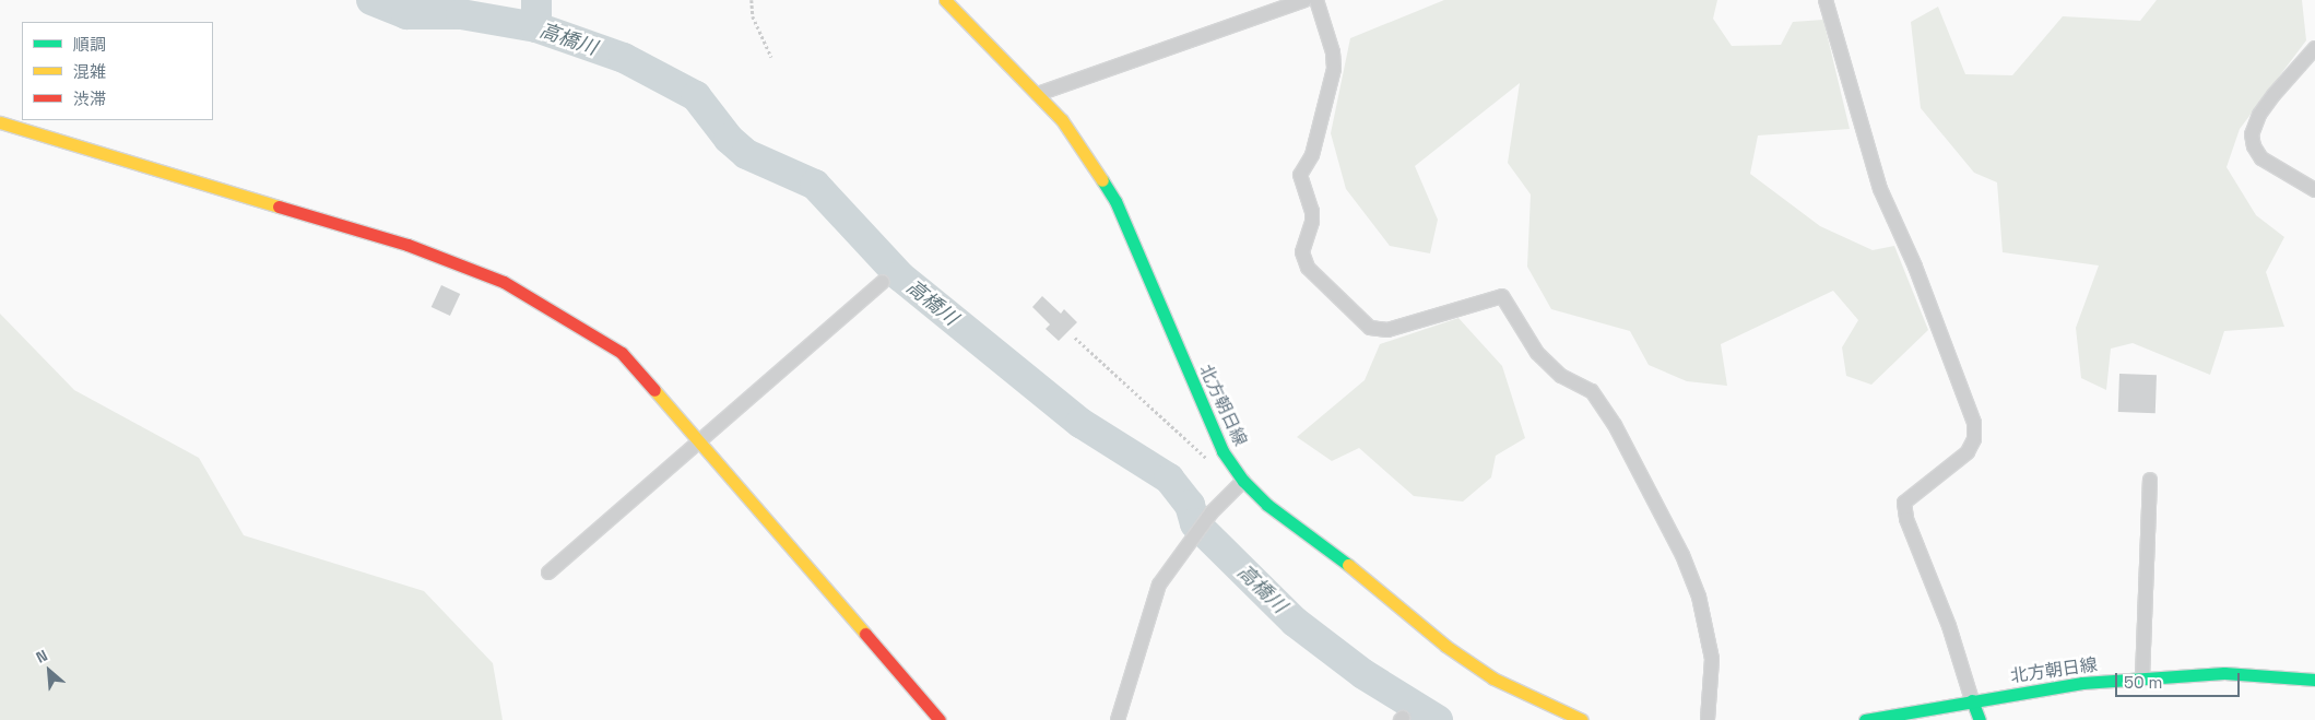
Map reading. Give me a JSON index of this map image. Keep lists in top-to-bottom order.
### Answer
{
  "streets": {
    "main road": ["北方朝日線"]
  },
  "water": ["高橋川"],
  "legend": ["順調", "混雑", "渋滞"],
  "scale_bar": "50 m",
  "north": "top left"
}
